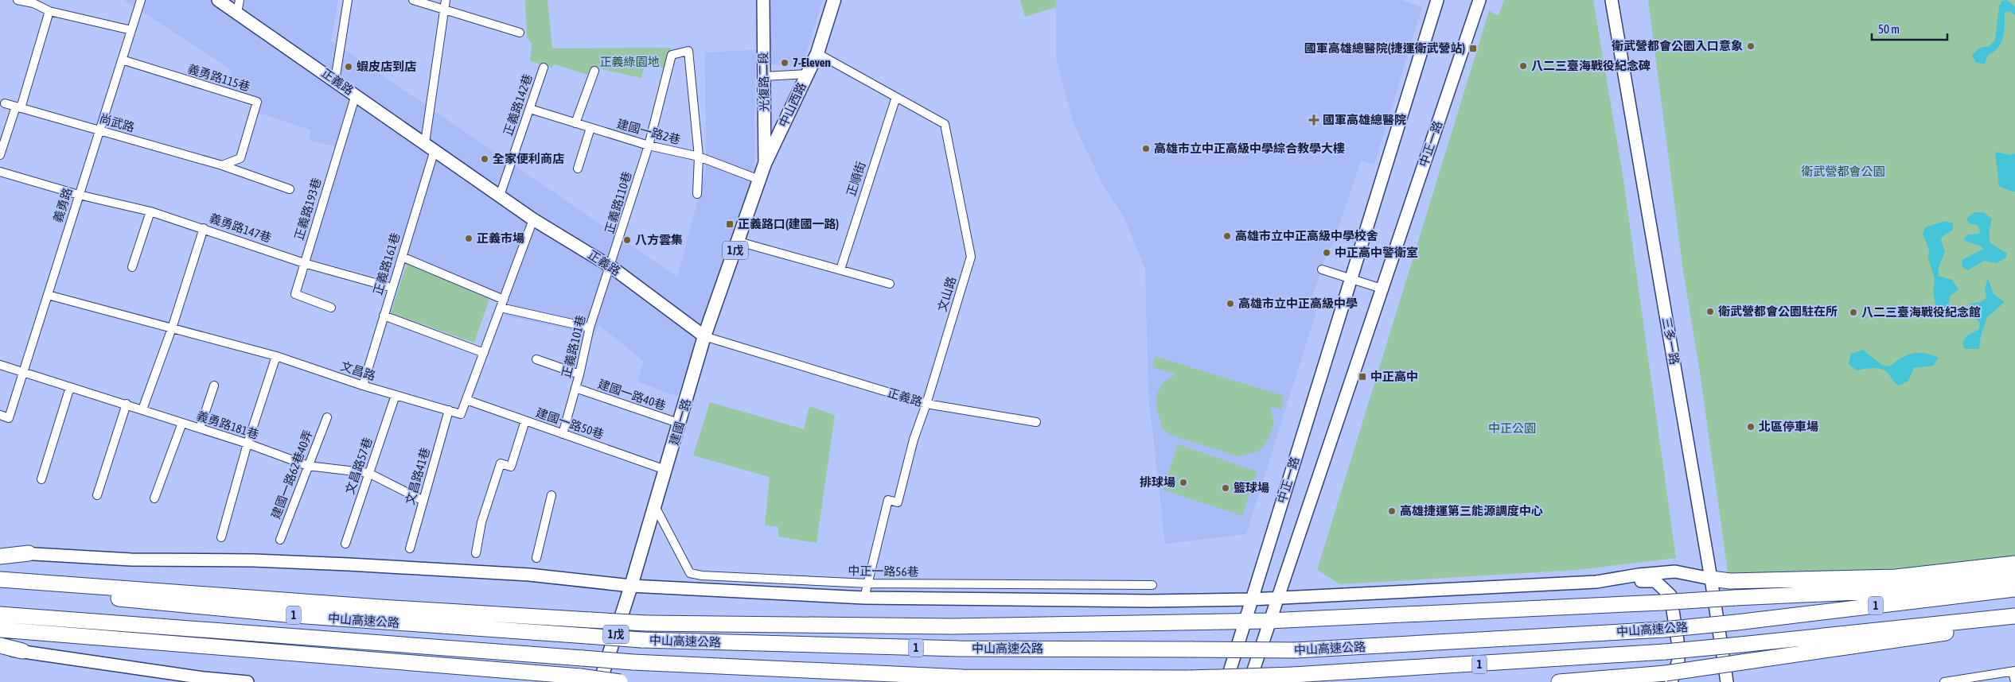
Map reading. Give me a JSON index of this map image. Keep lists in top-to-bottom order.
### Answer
{
  "streets": {
    "highway": ["1", "中山高速公路"],
    "main road": ["中山西路", "1戊", "建國一路"],
    "street": [
      "義勇路115巷",
      "正義路",
      "光復路二段",
      "正義路142巷",
      "尚武路",
      "建國一路2巷",
      "中正一路",
      "正順街",
      "正義路110巷",
      "義勇路",
      "正義路193巷",
      "義勇路147巷",
      "正義路161巷",
      "文山路",
      "三多一路",
      "正義路101巷",
      "文昌路",
      "建國一路40巷",
      "建國一路50巷",
      "義勇路181巷",
      "文昌路57巷",
      "建國一路62巷40弄",
      "文昌路41巷",
      "中正一路56巷"
    ]
  },
  "crossings": [
    ["義勇路115巷", "尚武路"],
    ["義勇路115巷", "義勇路"],
    ["正義路", "正義路142巷"],
    ["正義路", "正義路110巷"],
    ["正義路", "正義路193巷"],
    ["正義路", "正義路161巷"],
    ["正義路", "文山路"],
    ["正義路", "正義路101巷"],
    ["正義路", "文昌路"],
    ["正義路", "建國一路"],
    ["光復路二段", "中山西路"],
    ["光復路二段", "建國一路"],
    ["正義路142巷", "建國一路2巷"],
    ["中山西路", "文山路"],
    ["中山西路", "建國一路"],
    ["尚武路", "義勇路"],
    ["建國一路2巷", "正義路110巷"],
    ["建國一路2巷", "建國一路"],
    ["正順街", "文山路"],
    ["正義路110巷", "正義路101巷"],
    ["義勇路", "義勇路147巷"],
    ["義勇路", "文昌路"],
    ["義勇路", "義勇路181巷"],
    ["正義路193巷", "義勇路147巷"],
    ["義勇路147巷", "正義路161巷"],
    ["正義路161巷", "文昌路"],
    ["文山路", "中正一路56巷"],
    ["正義路101巷", "建國一路40巷"],
    ["正義路101巷", "建國一路50巷"],
    ["文昌路", "建國一路50巷"],
    ["文昌路", "文昌路57巷"],
    ["文昌路", "文昌路41巷"],
    ["建國一路40巷", "建國一路"],
    ["建國一路", "建國一路50巷"],
    ["建國一路", "中正一路56巷"],
    ["義勇路181巷", "文昌路57巷"],
    ["義勇路181巷", "建國一路62巷40弄"],
    ["義勇路181巷", "文昌路41巷"]
  ],
  "parks": ["正義綠園地", "衛武營都會公園", "中正公園"],
  "places": {
    "other": [
      "衛武營都會公園入口意象",
      "7-Eleven",
      "八二三臺海戰役紀念碑",
      "蝦皮店到店",
      "高雄市立中正高級中學綜合教學大樓",
      "全家便利商店",
      "高雄市立中正高級中學校舍",
      "正義市場",
      "八方雲集",
      "中正高中警衛室",
      "高雄市立中正高級中學",
      "衛武營都會公園駐在所",
      "八二三臺海戰役紀念館",
      "北區停車場",
      "排球場",
      "籃球場",
      "高雄捷運第三能源調度中心"
    ],
    "transit": ["國軍高雄總醫院(捷運衛武營站)", "正義路口(建國一路)", "中正高中"],
    "health": ["國軍高雄總醫院"]
  },
  "scale_bar": "50 m"
}
